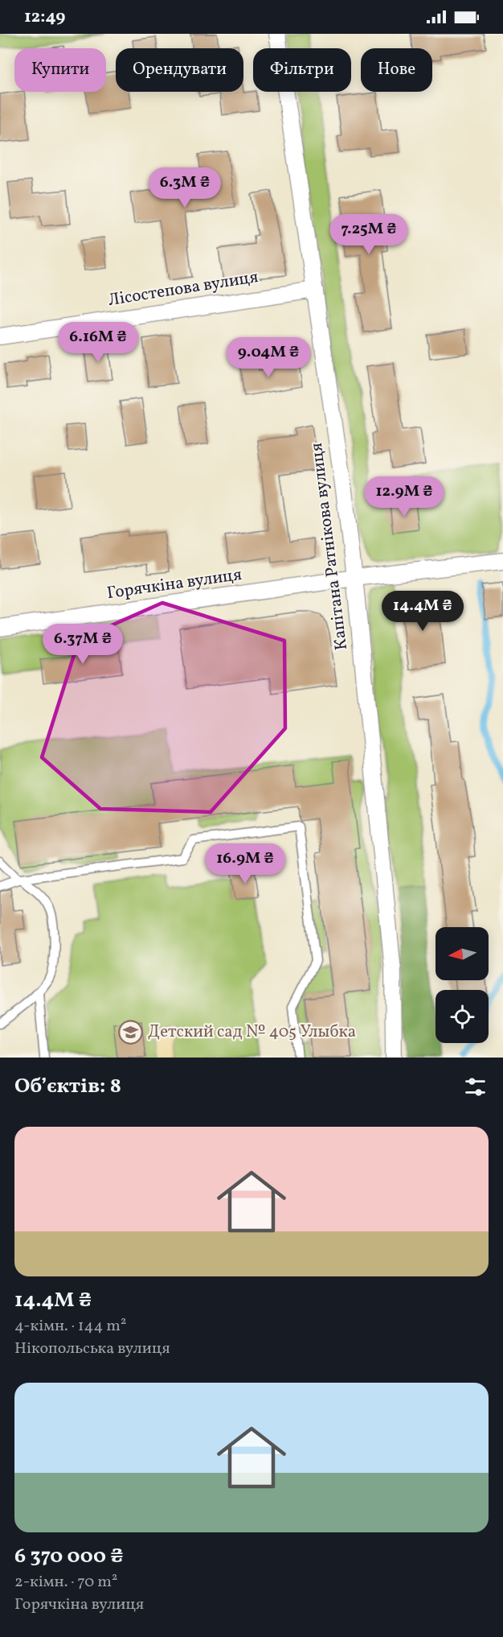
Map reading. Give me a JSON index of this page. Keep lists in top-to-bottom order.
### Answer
{
  "streets": {
    "street": ["Лісостепова вулиця", "Капітана Ратнікова вулиця", "Горячкіна вулиця"]
  },
  "crossings": [
    ["Лісостепова вулиця", "Капітана Ратнікова вулиця"],
    ["Капітана Ратнікова вулиця", "Горячкіна вулиця"]
  ],
  "places": {
    "school or university": ["Детский сад № 405 Улыбка"]
  },
  "north": "left",
  "page": {
    "status": "12:49",
    "chip": [
      "Купити",
      "Орендувати",
      "Фільтри",
      "Нове"
    ],
    "price": [
      "6.3M ₴",
      "7.25M ₴",
      "6.16M ₴",
      "9.04M ₴",
      "12.9M ₴",
      "14.4M ₴",
      "6.37M ₴",
      "16.9M ₴"
    ],
    "heading": "Об’єктів: 8",
    "list": [
      {
        "name": "14.4M ₴",
        "note": "4-кімн. · 144 m² · Нікопольська вулиця"
      },
      {
        "name": "6 370 000 ₴",
        "note": "2-кімн. · 70 m² · Горячкіна вулиця"
      }
    ]
  }
}
